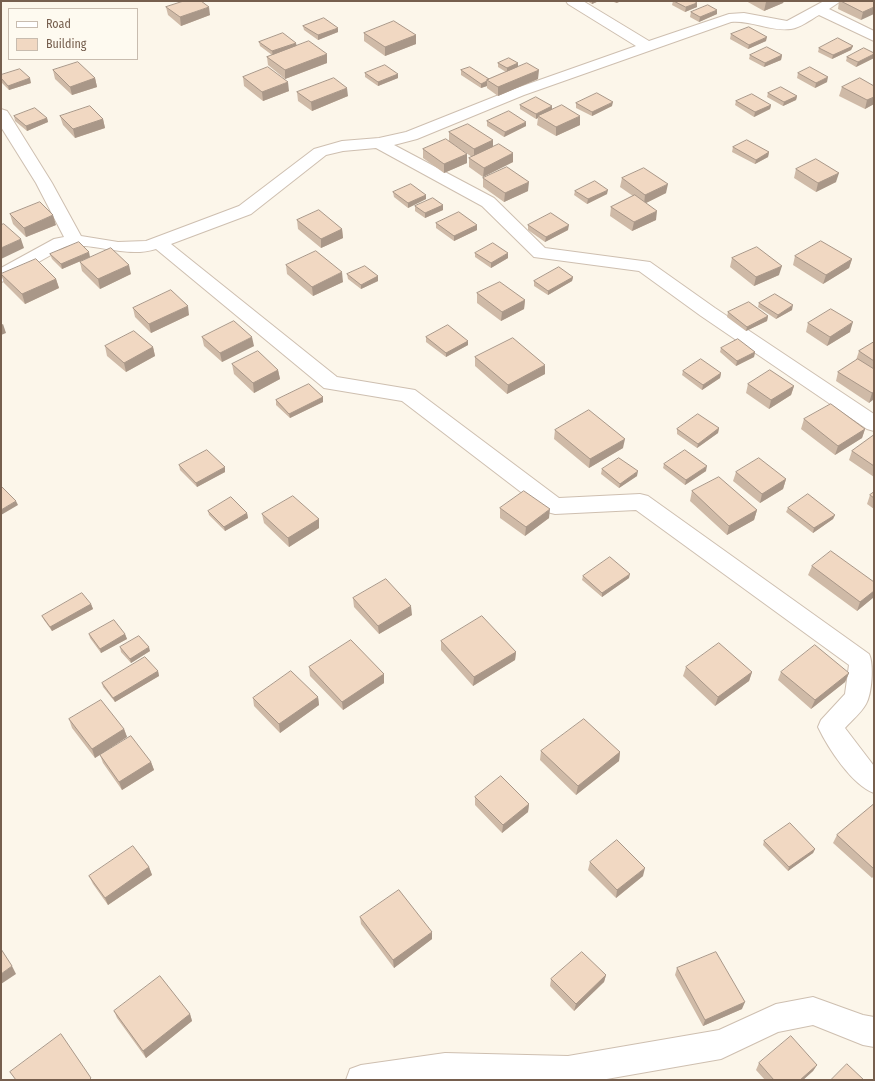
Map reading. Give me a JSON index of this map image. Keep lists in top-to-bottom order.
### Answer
{
  "legend": ["Road", "Building"]
}
